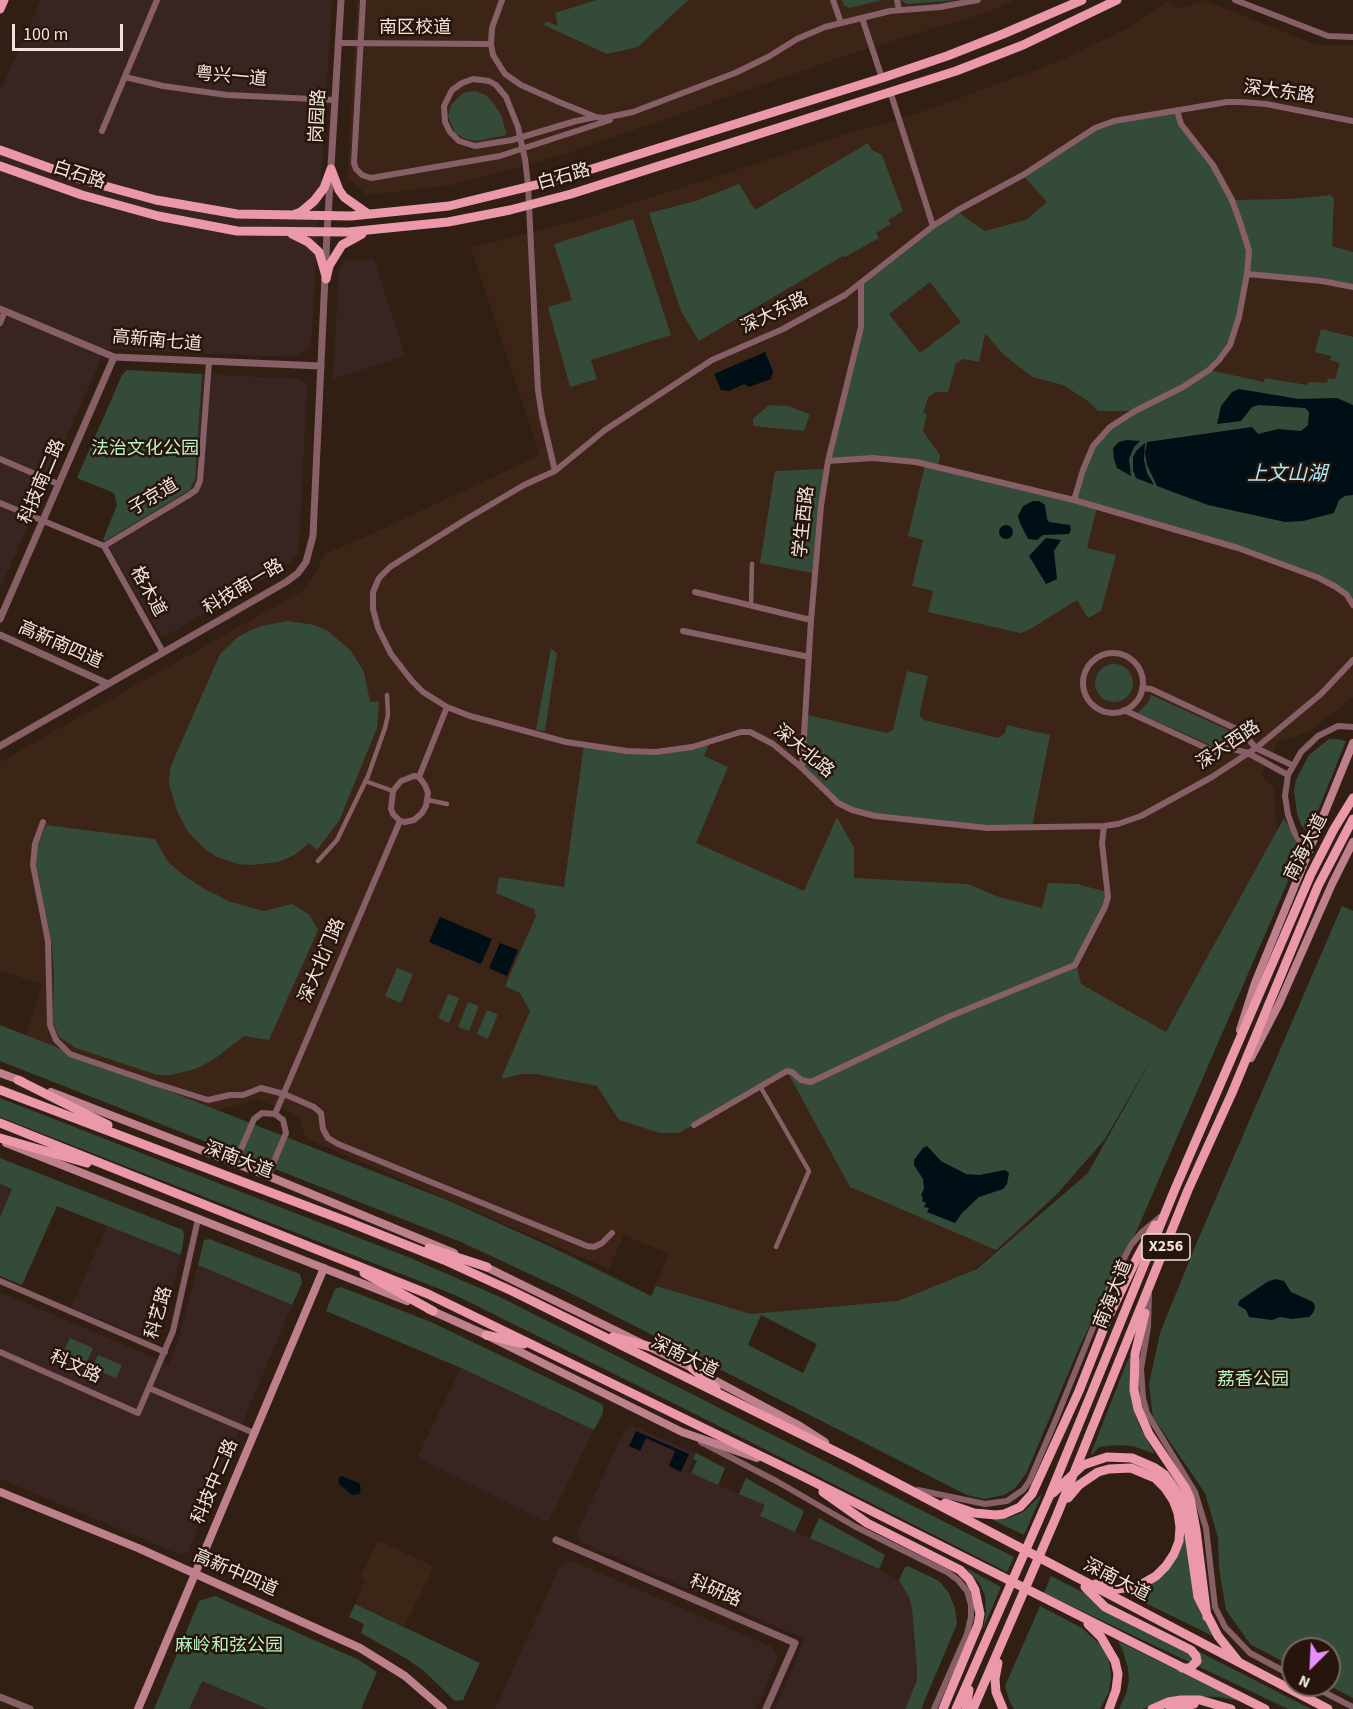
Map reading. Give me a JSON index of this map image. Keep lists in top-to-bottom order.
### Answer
{
  "streets": {
    "main road": [
      "白石路",
      "南海大道",
      "深南大道",
      "X256",
      "科技中二路",
      "高新中四道"
    ],
    "street": [
      "南区校道",
      "粤兴一道",
      "深大东路",
      "岗园路",
      "高新南七道",
      "科技南二路",
      "子京道",
      "学生西路",
      "科技南一路",
      "格木道",
      "高新南四道",
      "深大西路",
      "深大北路",
      "深大北门路",
      "科艺路",
      "科文路",
      "科研路"
    ]
  },
  "crossings": [
    ["南区校道", "岗园路"],
    ["粤兴一道", "岗园路"],
    ["深大东路", "学生西路"],
    ["深大东路", "深大北路"],
    ["岗园路", "白石路"],
    ["岗园路", "科技南一路"],
    ["白石路", "科技南一路"],
    ["高新南七道", "科技南二路"],
    ["高新南七道", "子京道"],
    ["高新南七道", "科技南一路"],
    ["子京道", "格木道"],
    ["学生西路", "深大北路"],
    ["科技南一路", "格木道"],
    ["科技南一路", "高新南四道"],
    ["深大西路", "深大北路"],
    ["科艺路", "科文路"],
    ["科技中二路", "高新中四道"]
  ],
  "water": ["上文山湖"],
  "parks": ["法治文化公园", "荔香公园", "麻岭和弦公园"],
  "scale_bar": "100 m",
  "north": "bottom left"
}
